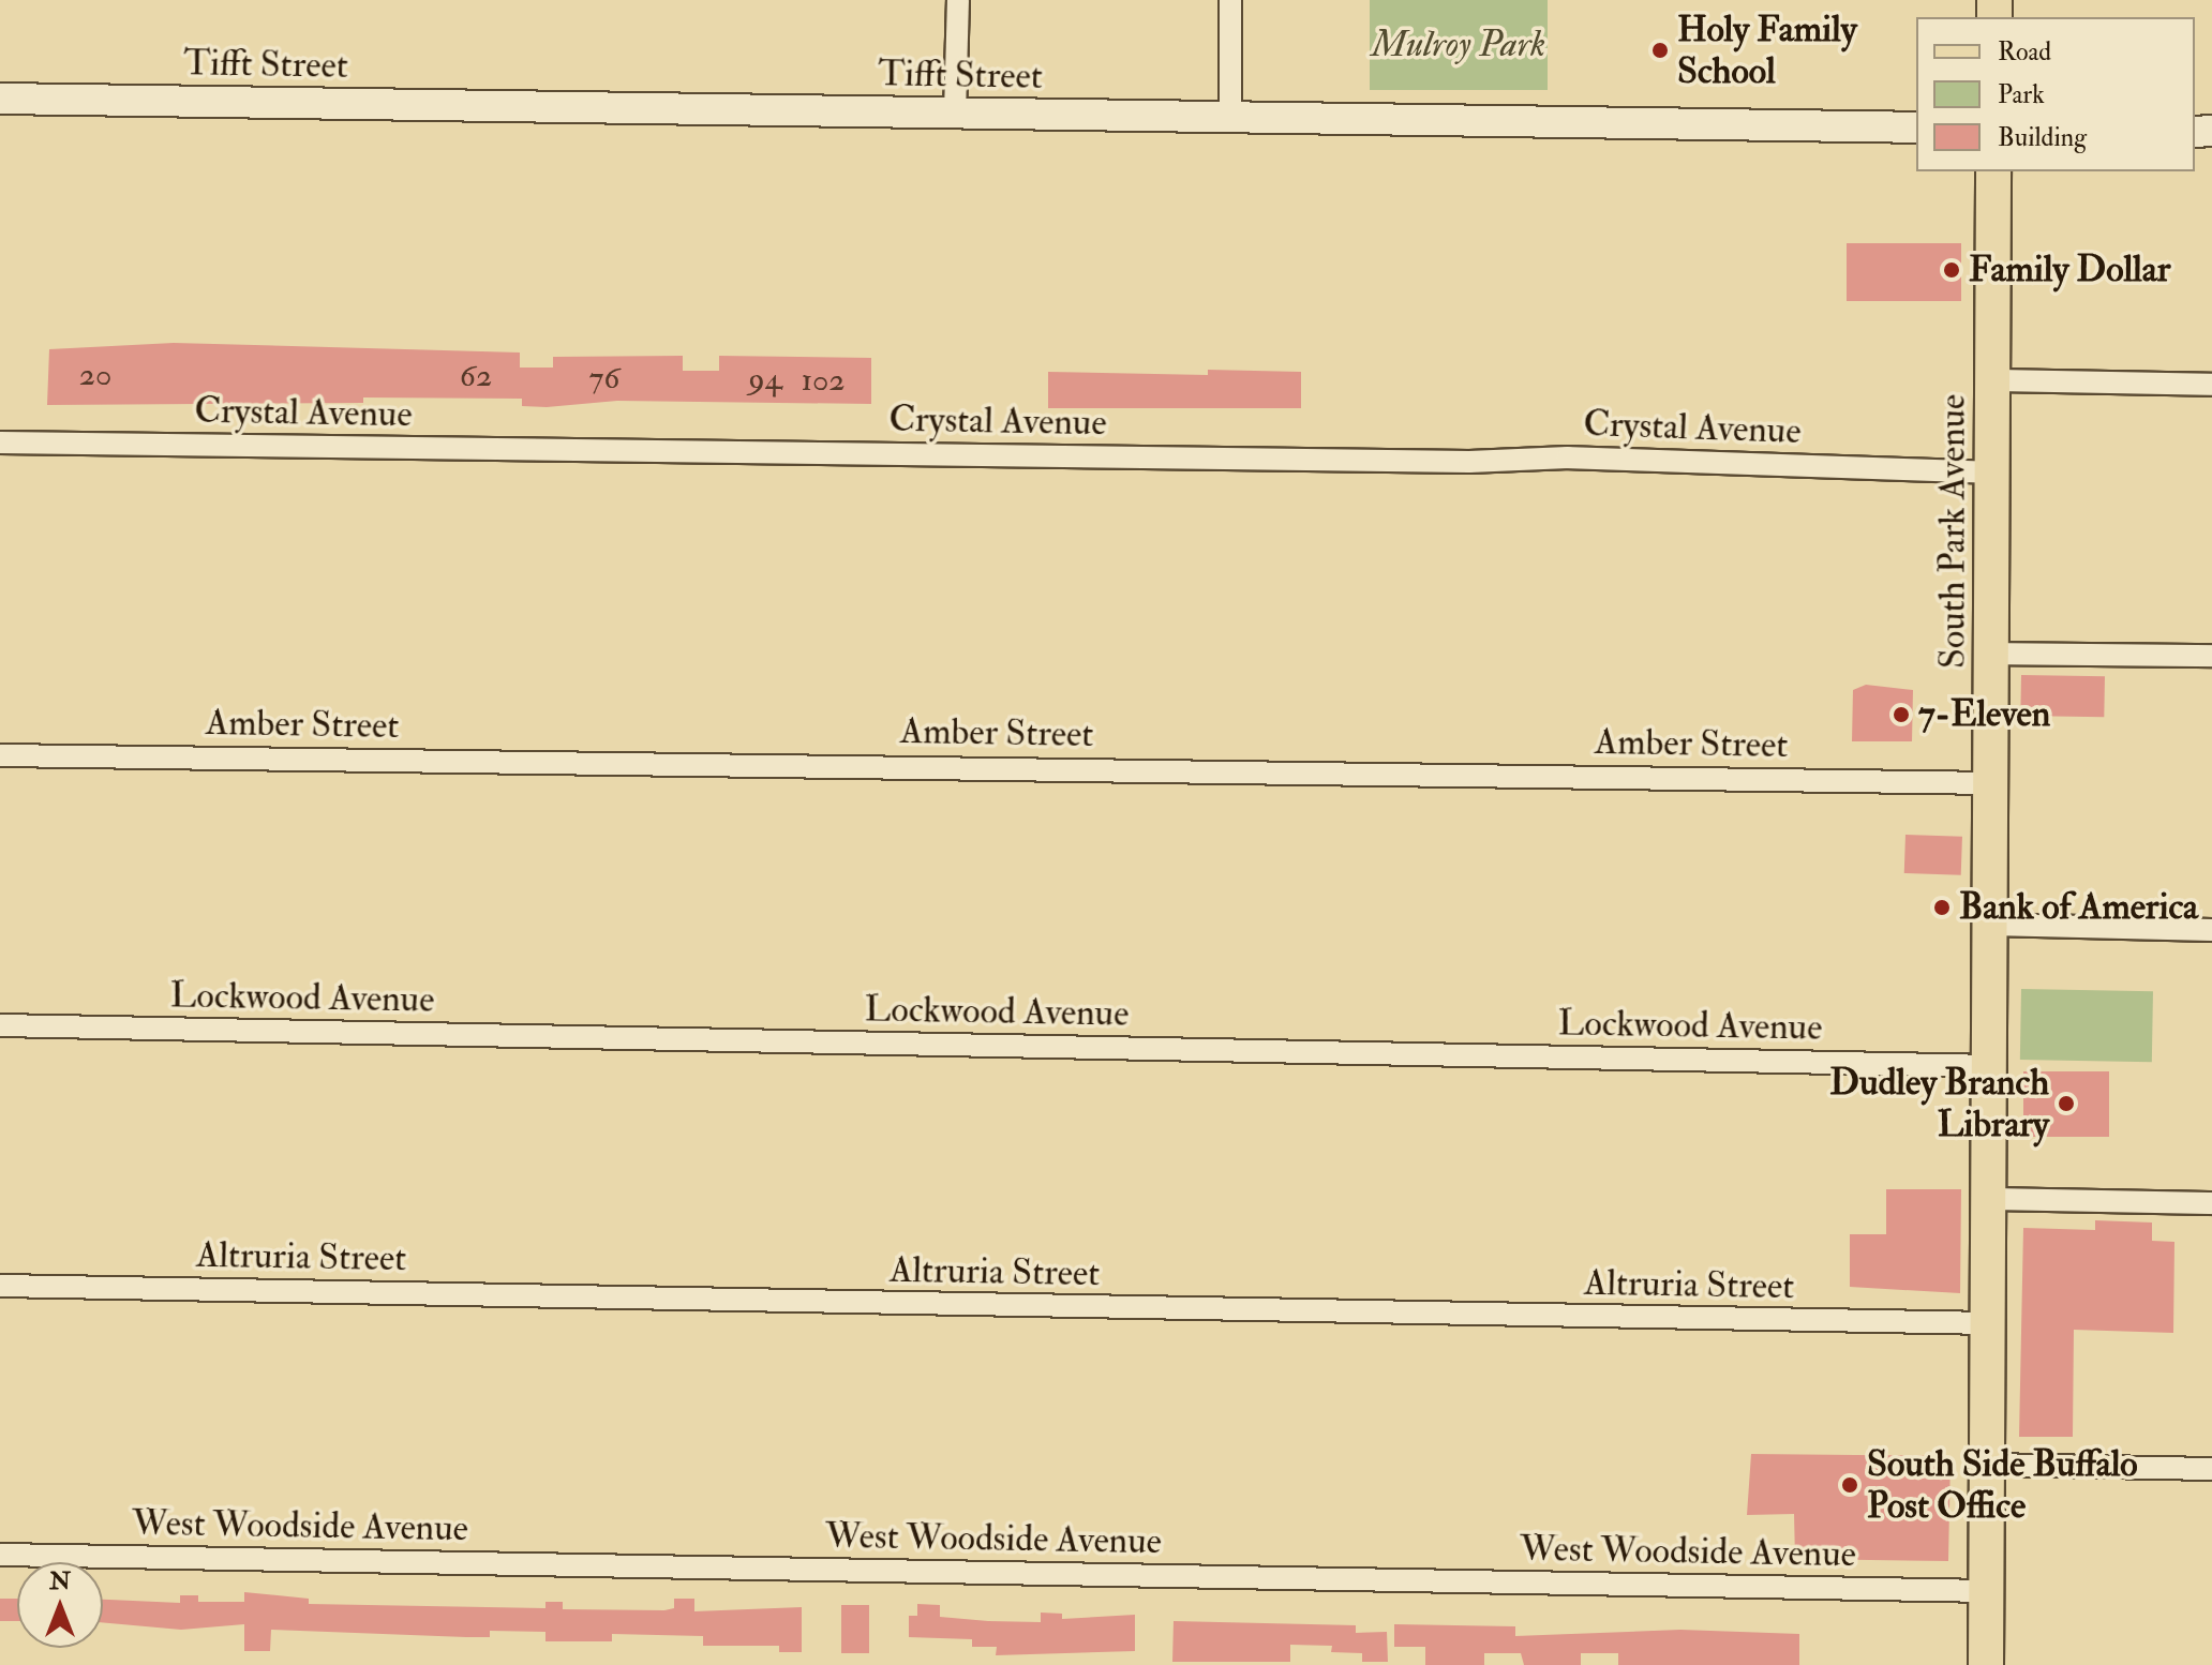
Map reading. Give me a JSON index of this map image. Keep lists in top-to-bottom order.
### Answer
{
  "streets": {
    "main road": ["South Park Avenue"],
    "street": [
      "Tifft Street",
      "Crystal Avenue",
      "Amber Street",
      "Lockwood Avenue",
      "Altruria Street",
      "West Woodside Avenue"
    ]
  },
  "crossings": [
    ["Crystal Avenue", "South Park Avenue"],
    ["South Park Avenue", "Amber Street"],
    ["South Park Avenue", "Lockwood Avenue"],
    ["South Park Avenue", "Altruria Street"],
    ["South Park Avenue", "West Woodside Avenue"]
  ],
  "parks": ["Mulroy Park"],
  "places": [
    "Holy Family School",
    "Family Dollar",
    "7-Eleven",
    "Bank of America",
    "Dudley Branch Library",
    "South Side Buffalo Post Office"
  ],
  "house_numbers": [
    "20",
    "62",
    "76",
    "94",
    "102"
  ],
  "legend": ["Road", "Park", "Building"],
  "north": "top"
}
